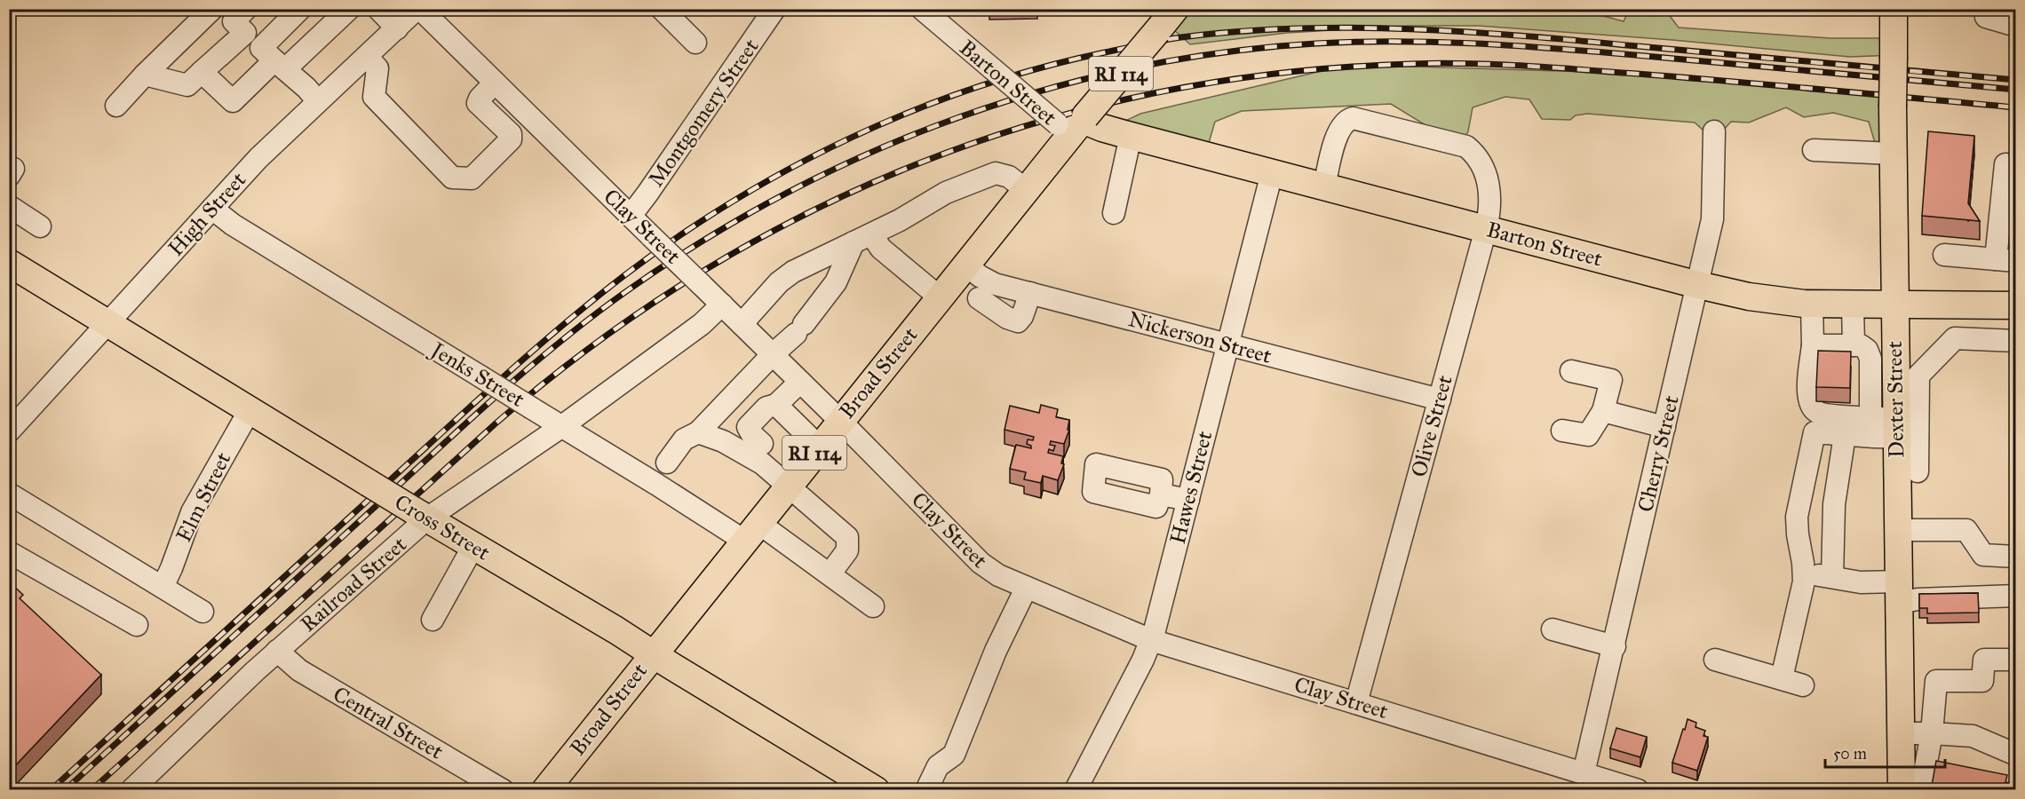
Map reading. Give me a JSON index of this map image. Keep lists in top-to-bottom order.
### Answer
{
  "streets": {
    "main road": [
      "RI 114",
      "Barton Street",
      "Broad Street",
      "Dexter Street",
      "Cross Street"
    ],
    "street": [
      "Montgomery Street",
      "High Street",
      "Clay Street",
      "Nickerson Street",
      "Jenks Street",
      "Olive Street",
      "Cherry Street",
      "Hawes Street",
      "Elm Street",
      "Railroad Street",
      "Central Street"
    ]
  },
  "crossings": [
    ["Barton Street", "Broad Street"],
    ["Barton Street", "Dexter Street"],
    ["Barton Street", "Olive Street"],
    ["Barton Street", "Cherry Street"],
    ["Barton Street", "Hawes Street"],
    ["Montgomery Street", "Clay Street"],
    ["High Street", "Clay Street"],
    ["High Street", "Jenks Street"],
    ["High Street", "Cross Street"],
    ["Clay Street", "Broad Street"],
    ["Clay Street", "Olive Street"],
    ["Clay Street", "Cherry Street"],
    ["Clay Street", "Hawes Street"],
    ["Clay Street", "Railroad Street"],
    ["Nickerson Street", "Broad Street"],
    ["Nickerson Street", "Olive Street"],
    ["Nickerson Street", "Hawes Street"],
    ["Broad Street", "Jenks Street"],
    ["Broad Street", "Cross Street"],
    ["Jenks Street", "Railroad Street"],
    ["Elm Street", "Cross Street"],
    ["Cross Street", "Railroad Street"],
    ["Railroad Street", "Central Street"]
  ],
  "scale_bar": "50 m"
}
